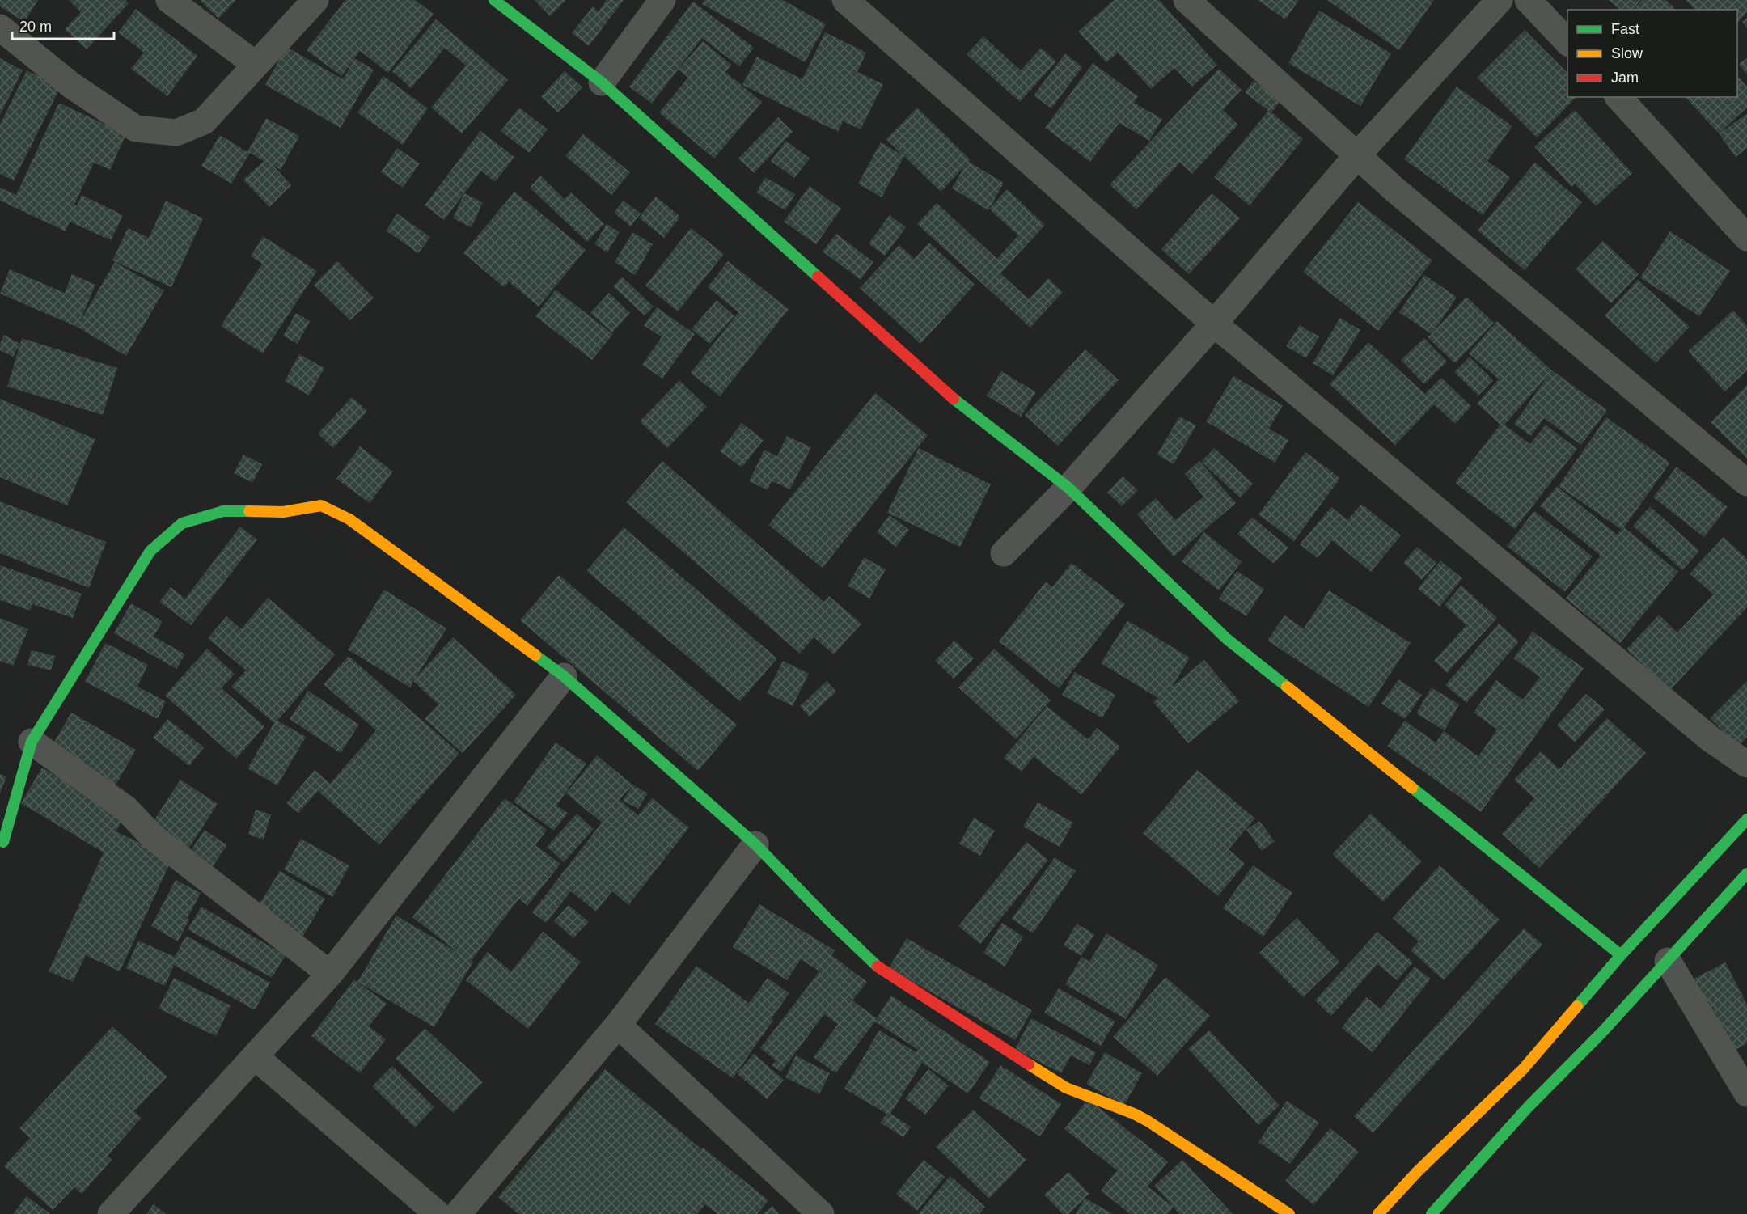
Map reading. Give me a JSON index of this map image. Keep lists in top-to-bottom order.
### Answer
{
  "legend": ["Fast", "Slow", "Jam"],
  "scale_bar": "20 m"
}
